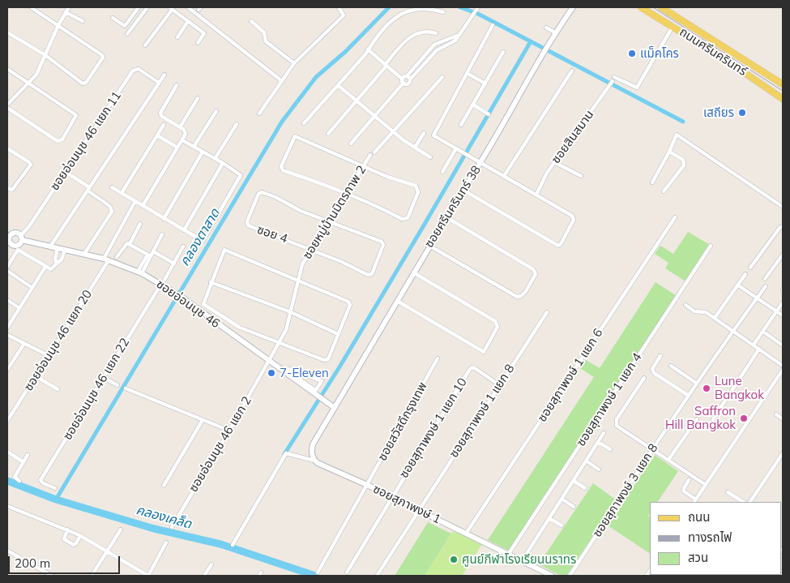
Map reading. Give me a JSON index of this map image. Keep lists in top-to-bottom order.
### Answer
{
  "streets": {
    "main road": ["ถนนศรีนครินทร์"],
    "street": [
      "ซอยสินสมาน",
      "ซอยอ่อนนุช 46 แยก 11",
      "ซอยศรีนครินทร์ 38",
      "ซอยหมู่บ้านมิตรภาพ 2",
      "ซอย 4",
      "ซอยอ่อนนุช 46",
      "ซอยอ่อนนุช 46 แยก 20",
      "ซอยสุภาพงษ์ 1 แยก 6",
      "ซอยอ่อนนุช 46 แยก 22",
      "ซอยสุภาพงษ์ 1 แยก 4",
      "ซอยสุภาพงษ์ 1 แยก 8",
      "ซอยสวัสดีกรุงเทพ",
      "ซอยสุภาพงษ์ 1 แยก 10",
      "ซอยอ่อนนุช 46 แยก 2",
      "ซอยสุภาพงษ์ 3 แยก 8",
      "ซอยสุภาพงษ์ 1"
    ]
  },
  "crossings": [
    ["ถนนศรีนครินทร์", "ซอยสินสมาน"],
    ["ซอยอ่อนนุช 46 แยก 11", "ซอยอ่อนนุช 46"],
    ["ซอยศรีนครินทร์ 38", "ซอยอ่อนนุช 46"],
    ["ซอยหมู่บ้านมิตรภาพ 2", "ซอย 4"],
    ["ซอยหมู่บ้านมิตรภาพ 2", "ซอยอ่อนนุช 46"],
    ["ซอยหมู่บ้านมิตรภาพ 2", "ซอยอ่อนนุช 46 แยก 2"],
    ["ซอยอ่อนนุช 46", "ซอยอ่อนนุช 46 แยก 20"],
    ["ซอยอ่อนนุช 46", "ซอยอ่อนนุช 46 แยก 22"],
    ["ซอยอ่อนนุช 46", "ซอยอ่อนนุช 46 แยก 2"],
    ["ซอยสุภาพงษ์ 1 แยก 6", "ซอยสุภาพงษ์ 1"],
    ["ซอยสุภาพงษ์ 1 แยก 4", "ซอยสุภาพงษ์ 1"],
    ["ซอยสุภาพงษ์ 1 แยก 8", "ซอยสุภาพงษ์ 1 แยก 10"],
    ["ซอยสุภาพงษ์ 1 แยก 8", "ซอยสุภาพงษ์ 1"],
    ["ซอยสวัสดีกรุงเทพ", "ซอยสุภาพงษ์ 1"],
    ["ซอยสุภาพงษ์ 1 แยก 10", "ซอยสุภาพงษ์ 1"]
  ],
  "water": ["คลองตาสาด", "คลองเคล็ด"],
  "places": [
    "แม็คโคร",
    "เสถียร",
    "7-Eleven",
    "Lune Bangkok",
    "Saffron Hill Bangkok",
    "ศูนย์กีฬาโรงเรียนนราทร"
  ],
  "legend": ["ถนน", "ทางรถไฟ", "สวน"],
  "scale_bar": "200 m"
}
